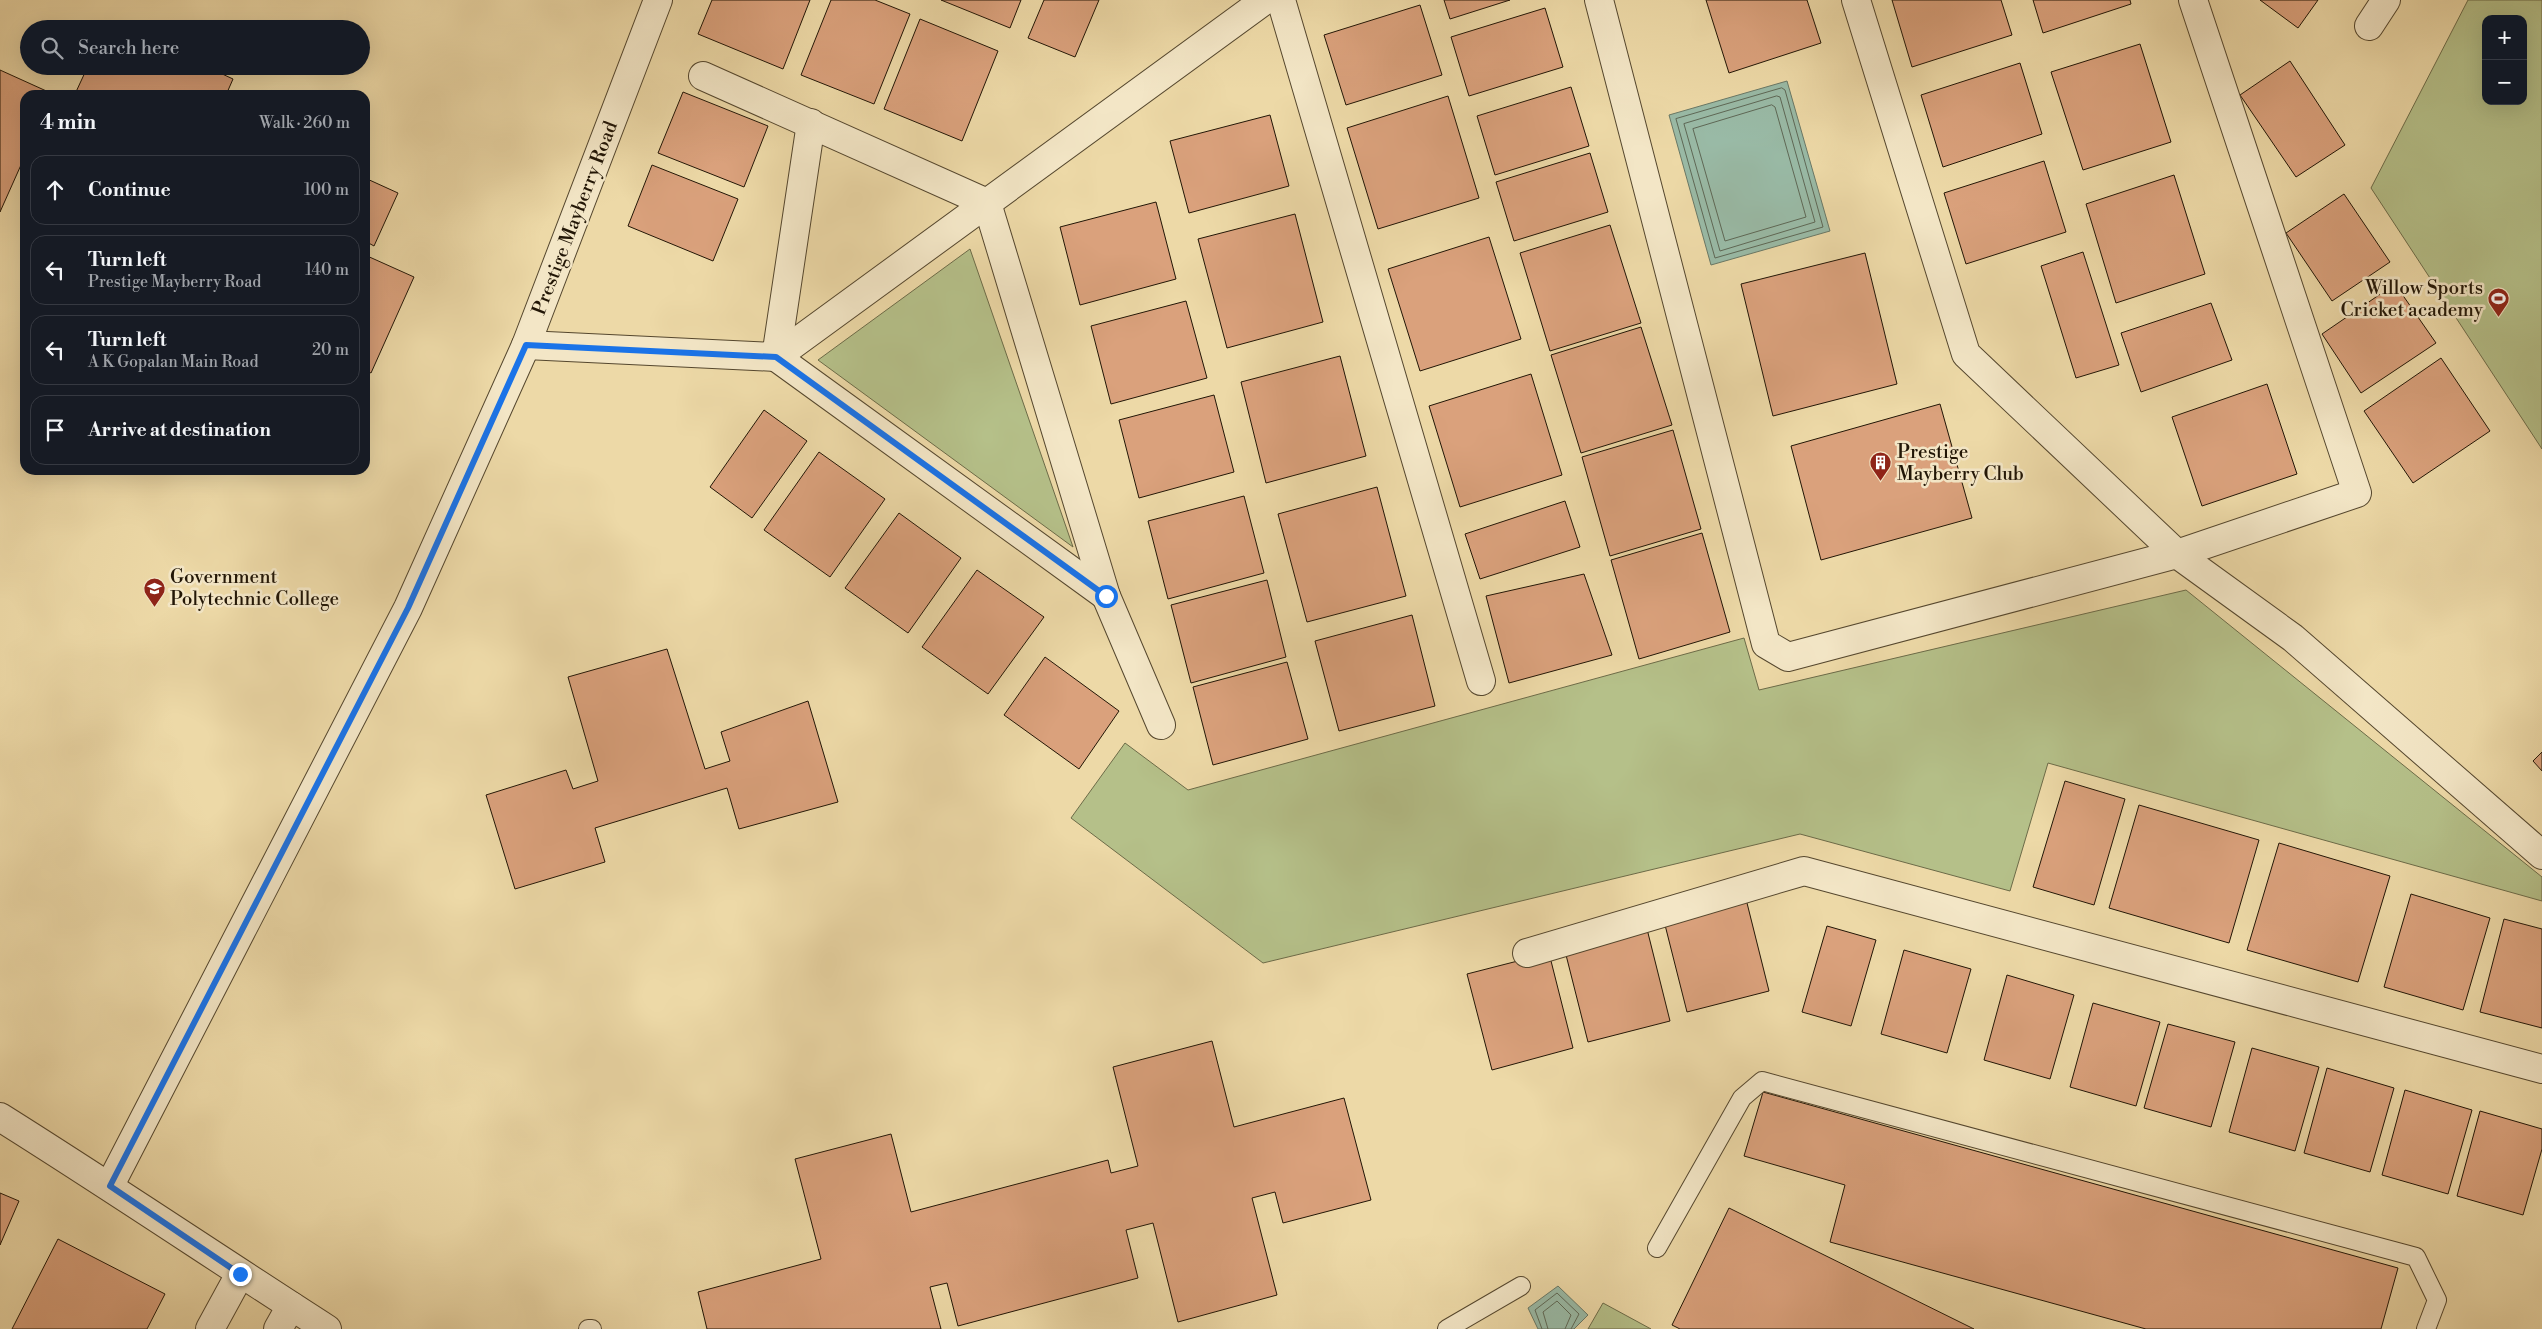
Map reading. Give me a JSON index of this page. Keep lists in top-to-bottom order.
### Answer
{
  "streets": {
    "street": ["Prestige Mayberry Road"]
  },
  "places": {
    "sports": ["Willow Sports Cricket academy"],
    "building": ["Prestige Mayberry Club"],
    "school or university": ["Government Polytechnic College"]
  },
  "page": {
    "map_buttons": ["+", "−"],
    "search": "Search here",
    "heading": ["4 min", "Walk · 260 m"],
    "list": [
      ["Continue", "100 m"],
      ["Turn left", "Prestige Mayberry Road", "140 m"],
      ["Turn left", "A K Gopalan Main Road", "20 m"],
      "Arrive at destination"
    ]
  }
}
